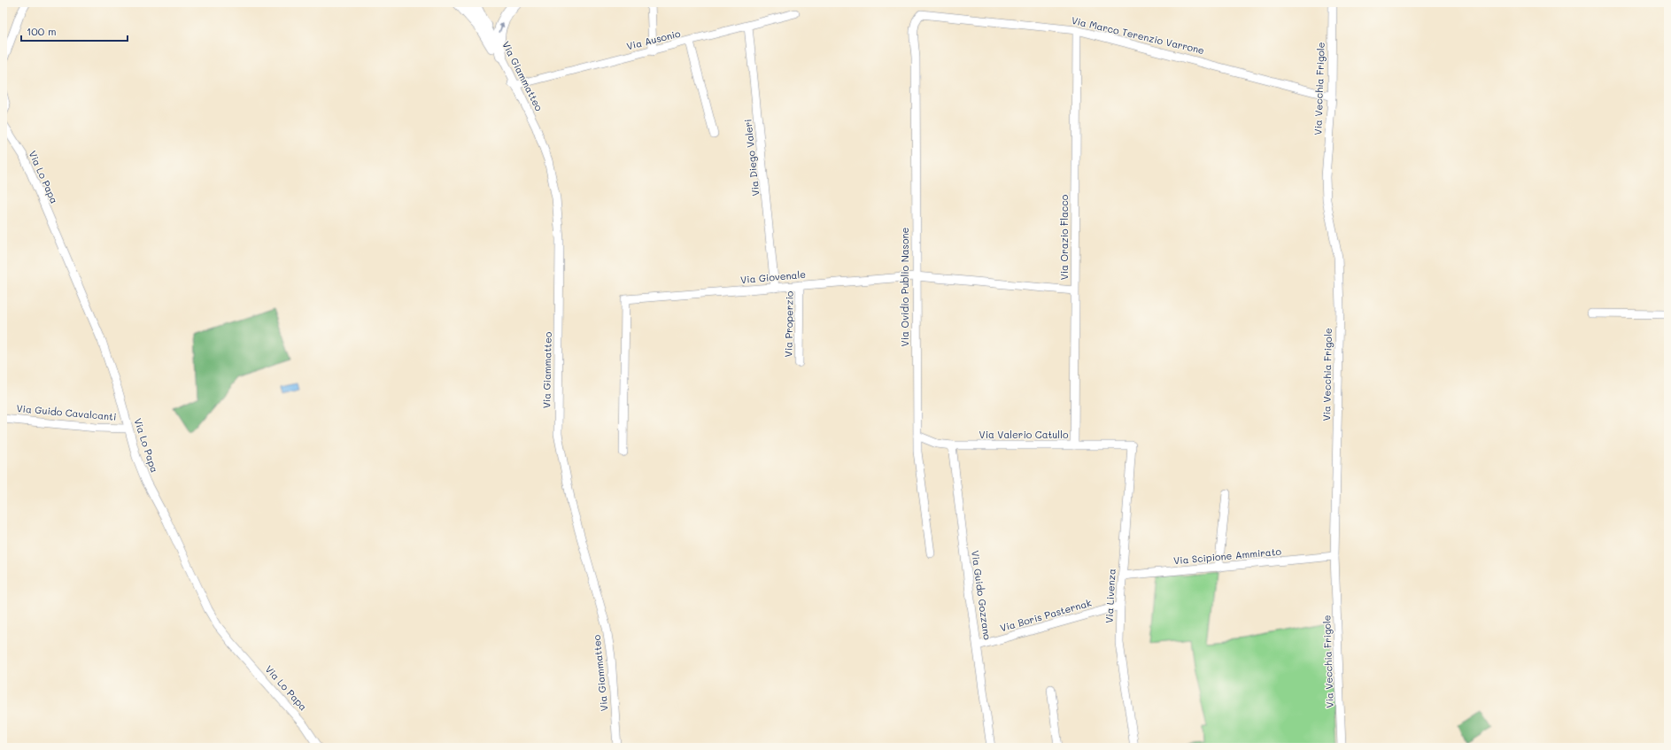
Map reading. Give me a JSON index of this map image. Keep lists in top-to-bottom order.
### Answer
{
  "streets": {
    "street": [
      "Via Marco Terenzio Varrone",
      "Via Ausonio",
      "Via Giammatteo",
      "Via Vecchia Frigole",
      "Via Diego Valeri",
      "Via Lo Papa",
      "Via Orazio Flacco",
      "Via Giovenale",
      "Via Ovidio Publio Nasone",
      "Via Properzio",
      "Via Guido Cavalcanti",
      "Via Valerio Catullo",
      "Via Scipione Ammirato",
      "Via Guido Gozzano",
      "Via Livenza",
      "Via Boris Pasternak"
    ]
  },
  "crossings": [
    ["Via Marco Terenzio Varrone", "Via Vecchia Frigole"],
    ["Via Marco Terenzio Varrone", "Via Orazio Flacco"],
    ["Via Marco Terenzio Varrone", "Via Ovidio Publio Nasone"],
    ["Via Ausonio", "Via Giammatteo"],
    ["Via Ausonio", "Via Diego Valeri"],
    ["Via Vecchia Frigole", "Via Scipione Ammirato"],
    ["Via Diego Valeri", "Via Giovenale"],
    ["Via Lo Papa", "Via Guido Cavalcanti"],
    ["Via Orazio Flacco", "Via Giovenale"],
    ["Via Orazio Flacco", "Via Valerio Catullo"],
    ["Via Giovenale", "Via Ovidio Publio Nasone"],
    ["Via Giovenale", "Via Properzio"],
    ["Via Ovidio Publio Nasone", "Via Valerio Catullo"],
    ["Via Valerio Catullo", "Via Guido Gozzano"],
    ["Via Valerio Catullo", "Via Livenza"],
    ["Via Scipione Ammirato", "Via Livenza"],
    ["Via Guido Gozzano", "Via Boris Pasternak"],
    ["Via Livenza", "Via Boris Pasternak"]
  ],
  "scale_bar": "100 m"
}
